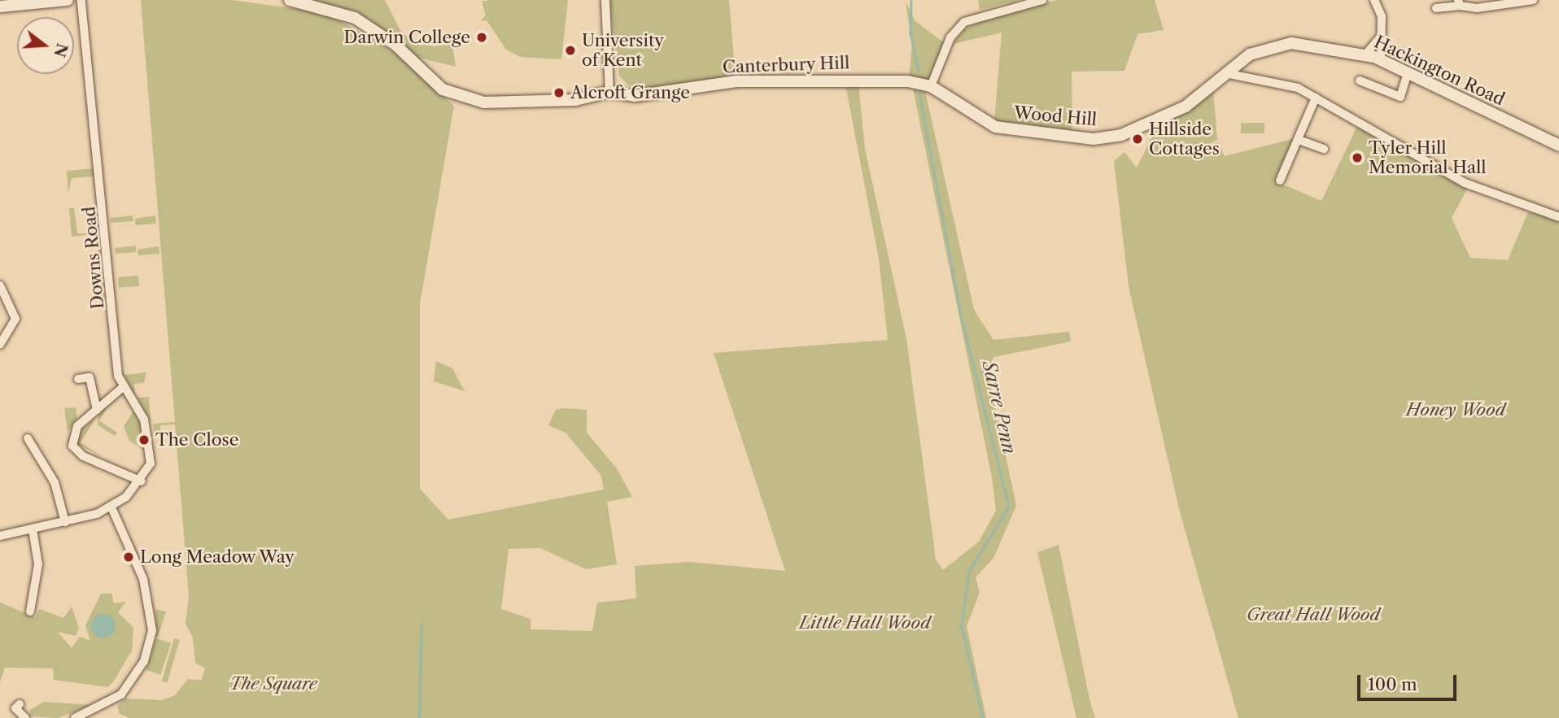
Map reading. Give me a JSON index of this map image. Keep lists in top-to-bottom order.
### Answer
{
  "streets": {
    "street": [
      "Canterbury Hill",
      "Hackington Road",
      "Wood Hill",
      "Downs Road"
    ]
  },
  "crossings": [
    ["Canterbury Hill", "Wood Hill"],
    ["Hackington Road", "Wood Hill"]
  ],
  "water": ["Sarre Penn"],
  "parks": [
    "Honey Wood",
    "Great Hall Wood",
    "Little Hall Wood",
    "The Square"
  ],
  "places": [
    "Darwin College",
    "University of Kent",
    "Alcroft Grange",
    "Hillside Cottages",
    "Tyler Hill Memorial Hall",
    "The Close",
    "Long Meadow Way"
  ],
  "scale_bar": "100 m",
  "north": "right"
}
